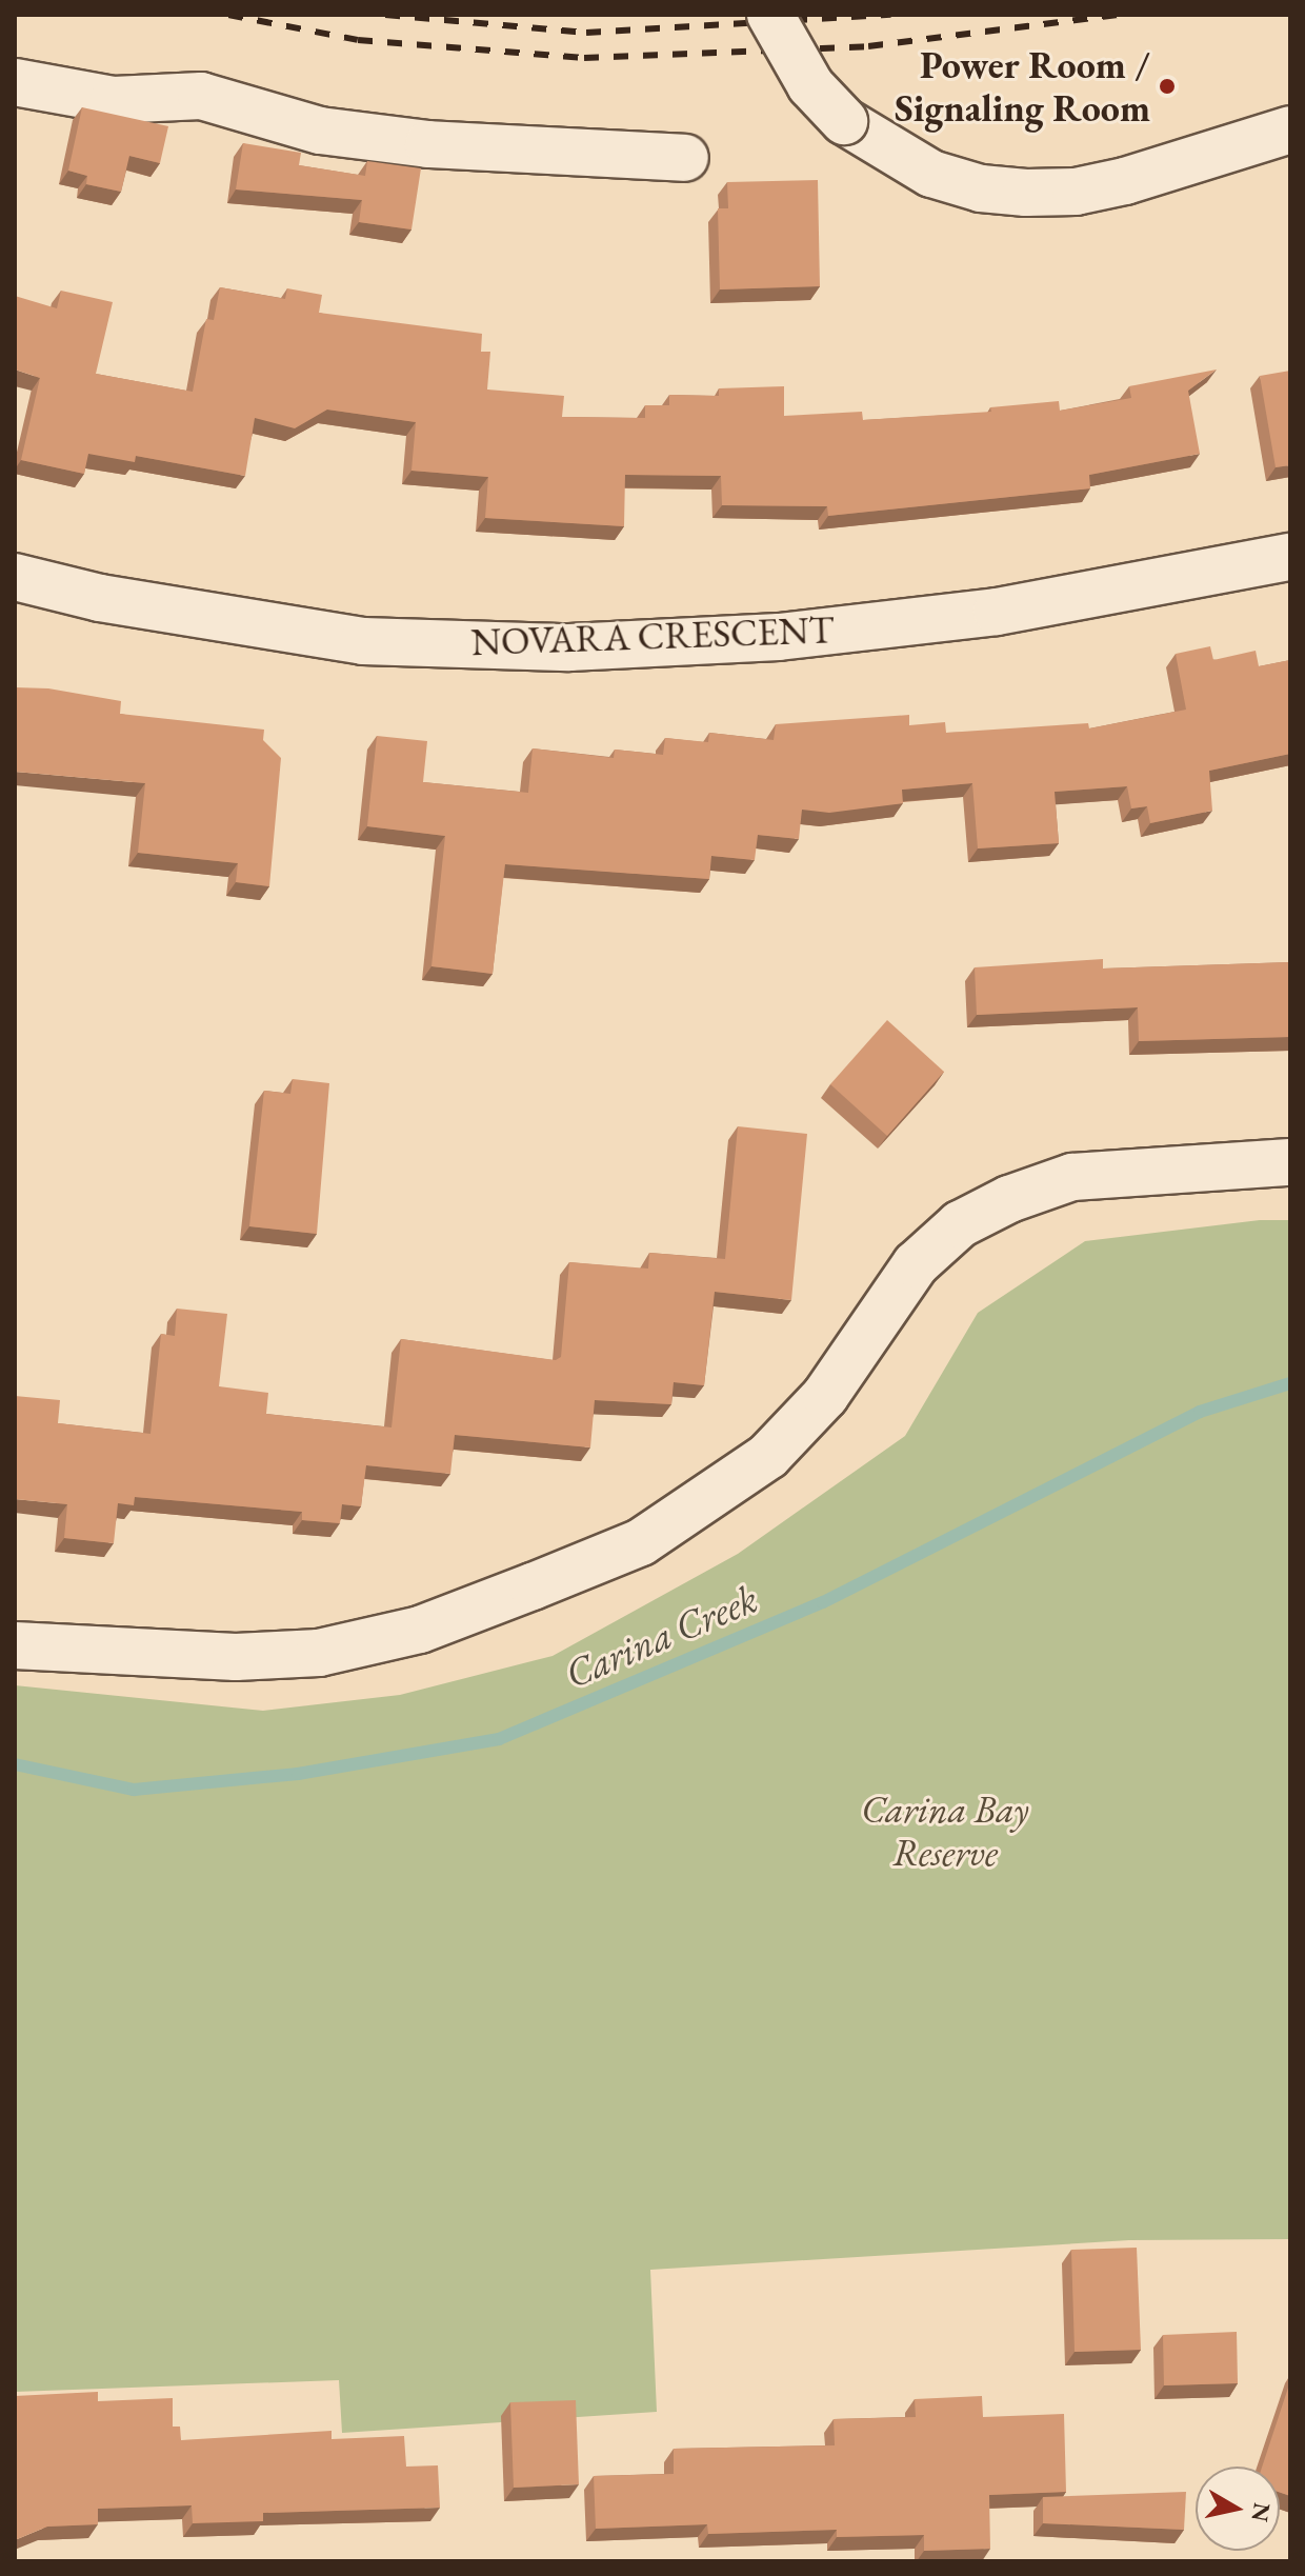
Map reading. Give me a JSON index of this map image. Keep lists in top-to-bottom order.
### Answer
{
  "streets": {
    "street": ["NOVARA CRESCENT"]
  },
  "water": ["Carina Creek"],
  "parks": ["Carina Bay Reserve"],
  "places": ["Power Room / Signaling Room"],
  "north": "right"
}
